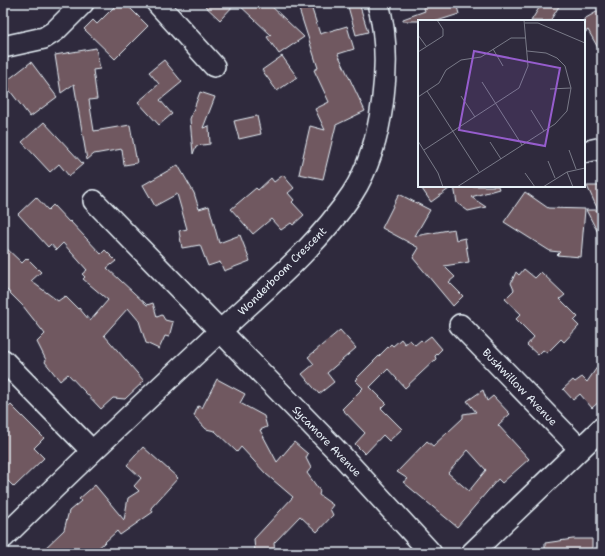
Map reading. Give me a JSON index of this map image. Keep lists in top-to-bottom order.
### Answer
{
  "streets": {
    "street": ["Wonderboom Crescent", "Bushwillow Avenue", "Sycamore Avenue"]
  },
  "crossings": [
    ["Wonderboom Crescent", "Sycamore Avenue"]
  ]
}
